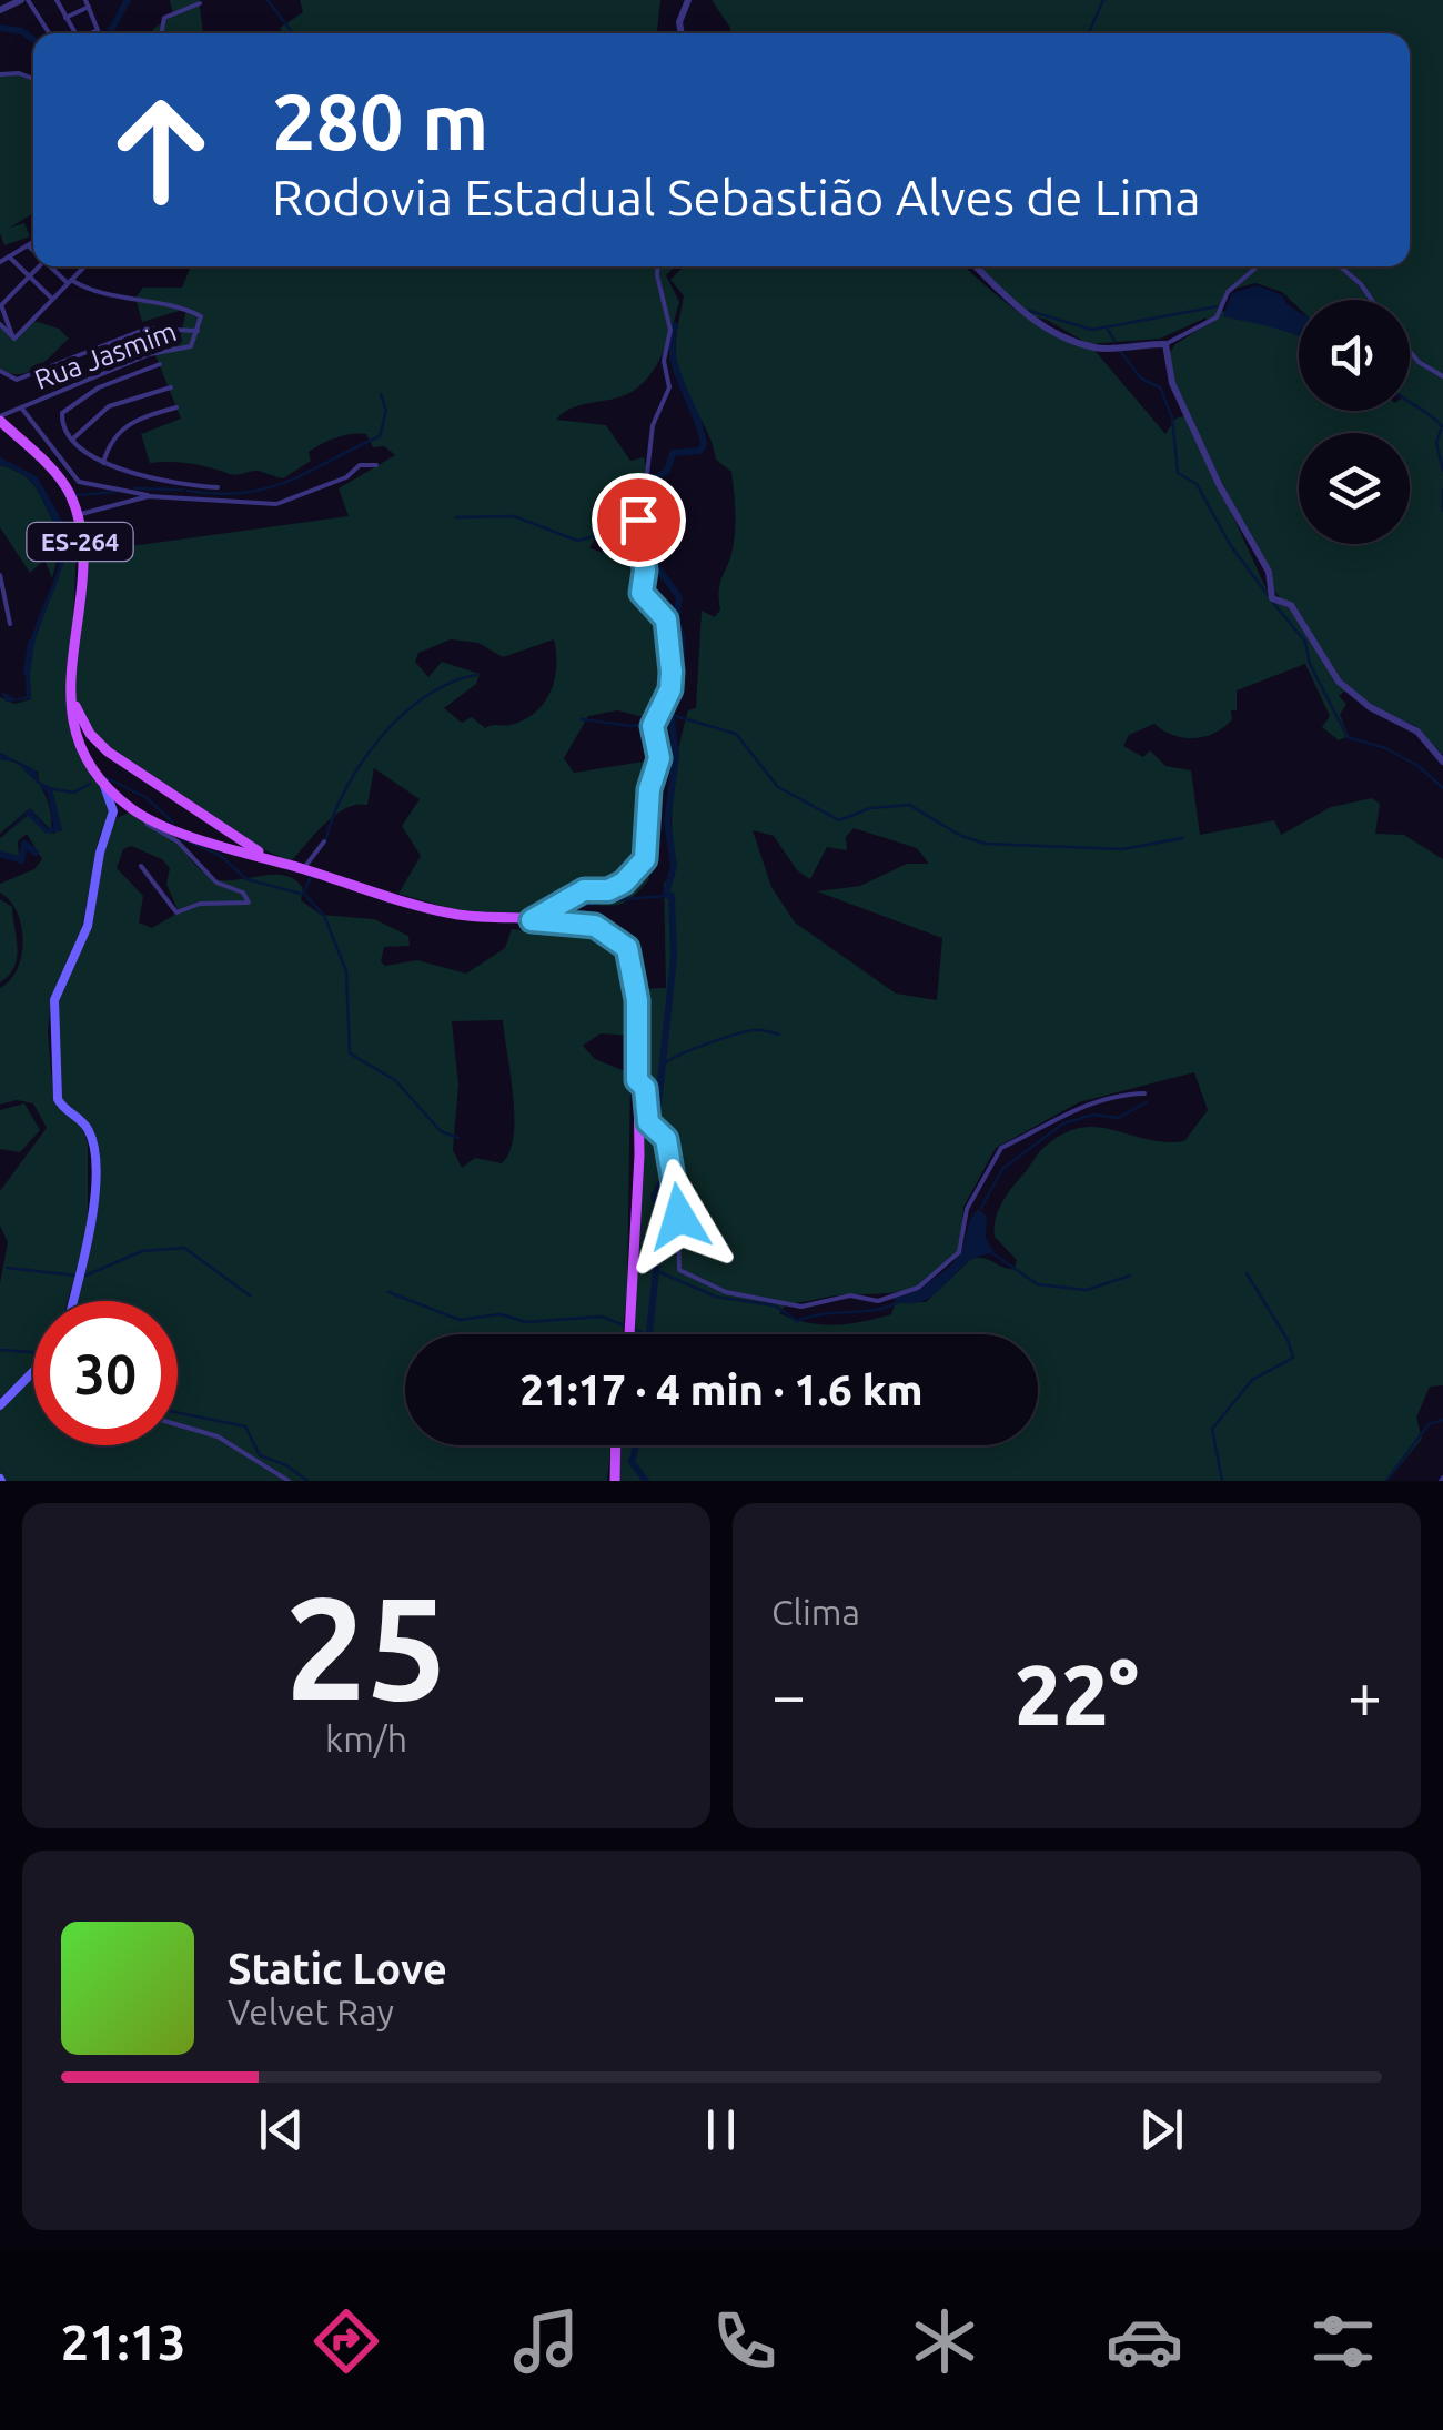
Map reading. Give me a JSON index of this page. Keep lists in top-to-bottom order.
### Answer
{
  "streets": {
    "main road": ["ES-264"],
    "street": ["Rua Jasmim"]
  },
  "crossings": [
    ["Rua Jasmim", "ES-264"]
  ],
  "page": {
    "turn": ["280 m", "Rodovia Estadual Sebastião Alves de Lima"],
    "limit": "30",
    "trip": "21:17 · 4 min · 1.6 km",
    "tile": [
      ["25", "km/h"],
      "Clima"
    ],
    "heat": ["−", "22°", "+"],
    "song": ["Static Love", "Velvet Ray"],
    "tabs": "21:13"
  }
}
